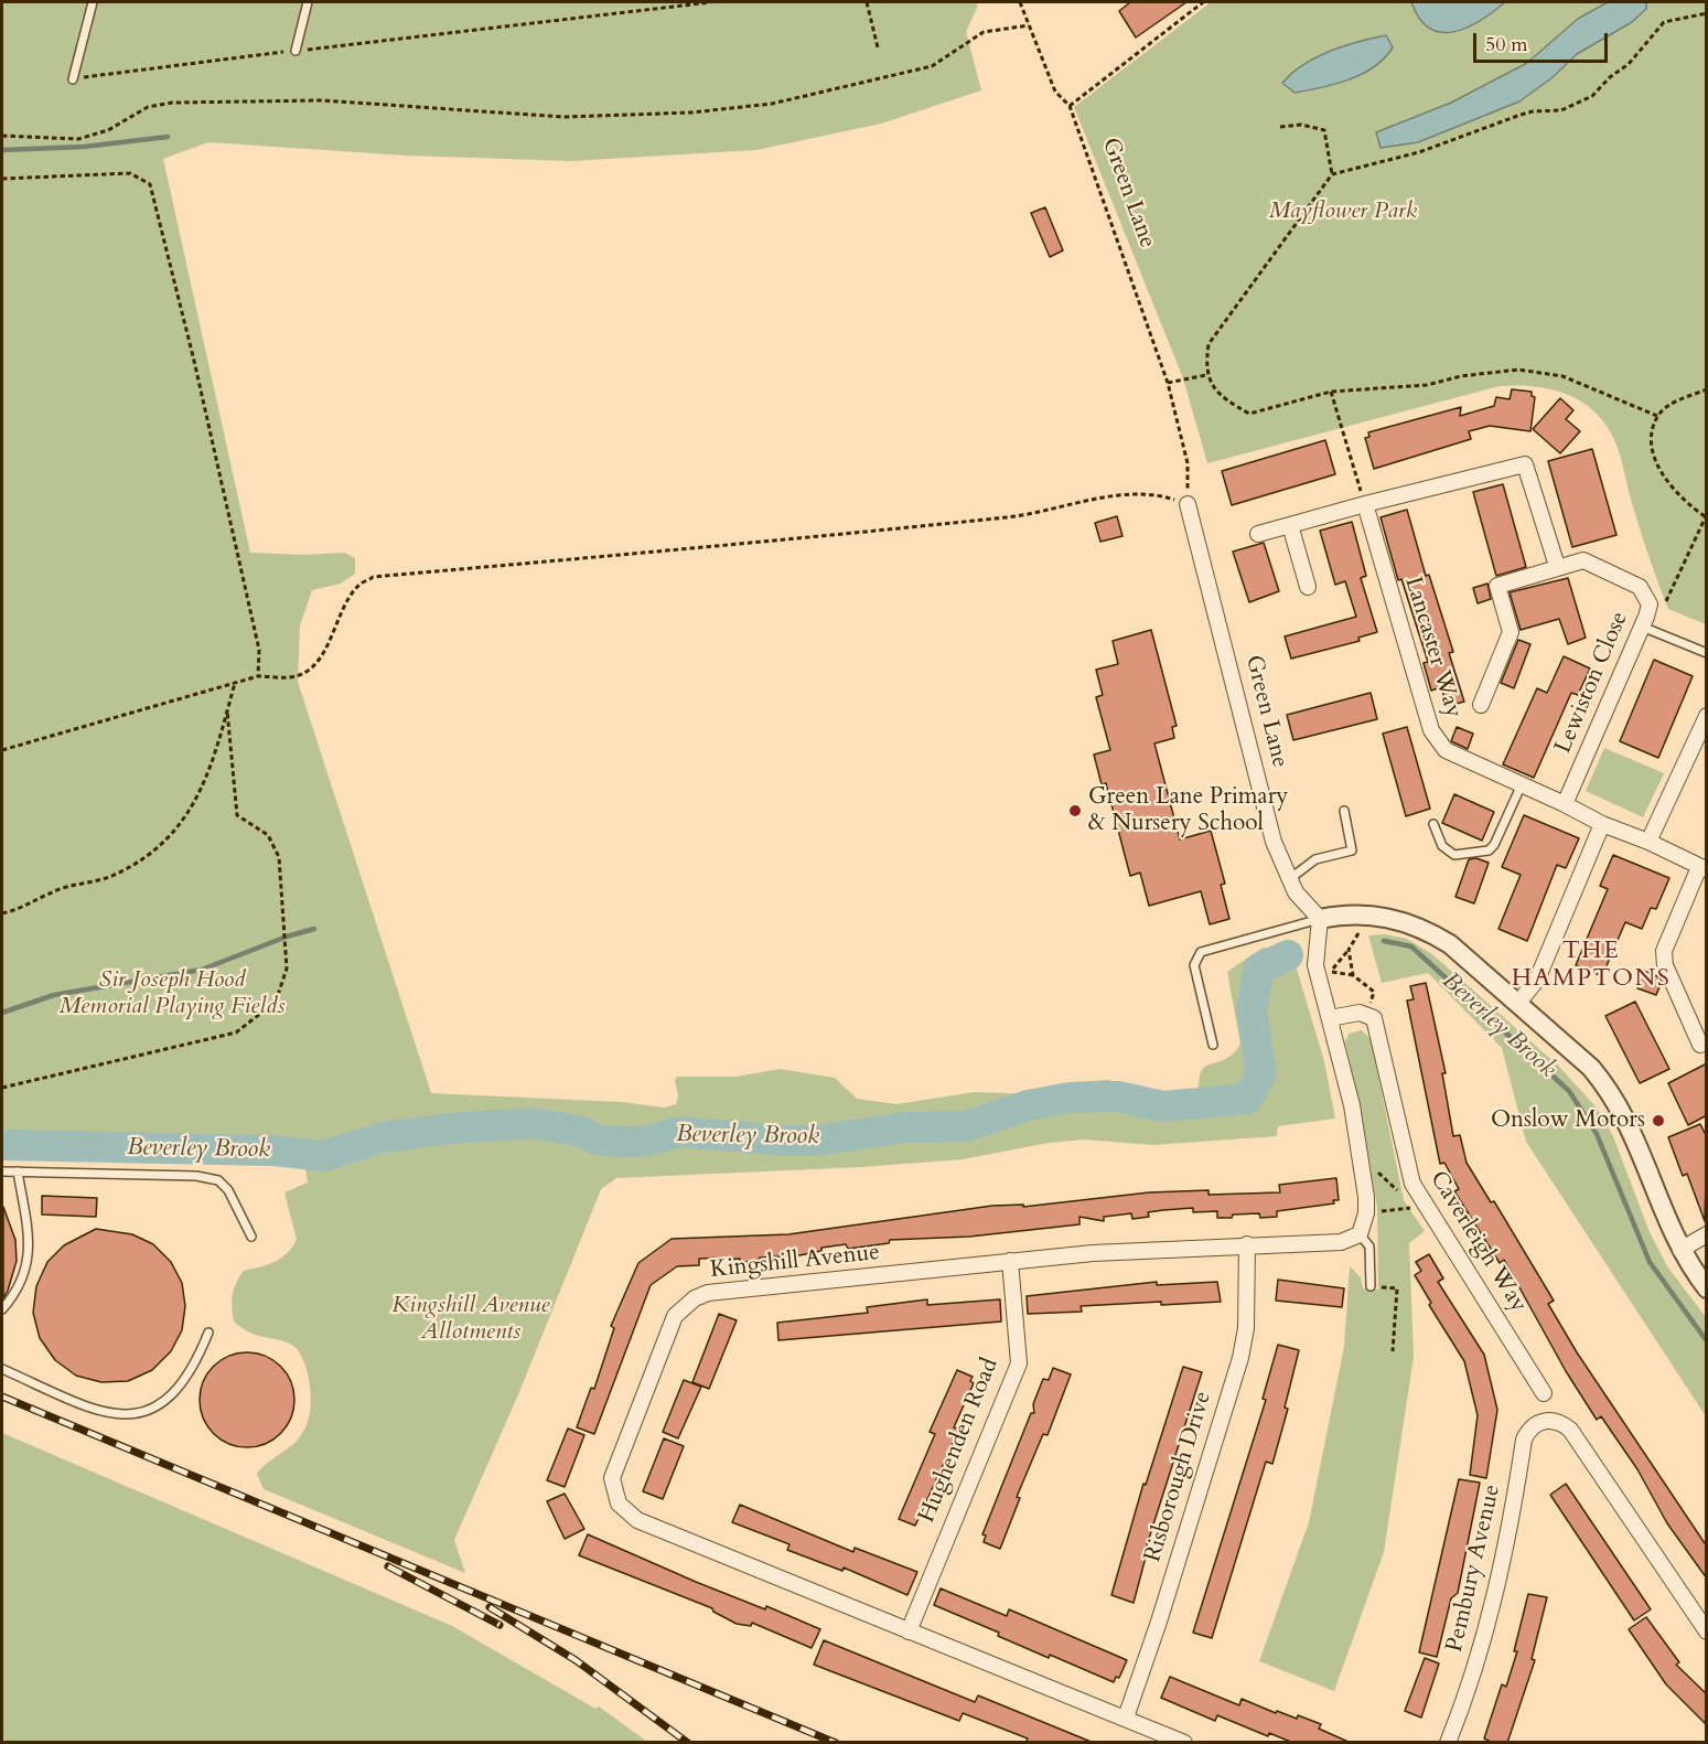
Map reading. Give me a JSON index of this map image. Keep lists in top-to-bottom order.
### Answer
{
  "streets": {
    "street": [
      "Green Lane",
      "Lancaster Way",
      "Lewiston Close",
      "Caverleigh Way",
      "Kingshill Avenue",
      "Hughenden Road",
      "Risborough Drive",
      "Pembury Avenue"
    ]
  },
  "crossings": [
    ["Lancaster Way", "Lewiston Close"],
    ["Kingshill Avenue", "Hughenden Road"],
    ["Kingshill Avenue", "Risborough Drive"]
  ],
  "districts": ["THE HAMPTONS"],
  "water": ["Beverley Brook"],
  "parks": ["Mayflower Park", "Sir Joseph Hood Memorial Playing Fields", "Kingshill Avenue Allotments"],
  "places": ["Green Lane Primary & Nursery School", "Onslow Motors"],
  "scale_bar": "50 m"
}
